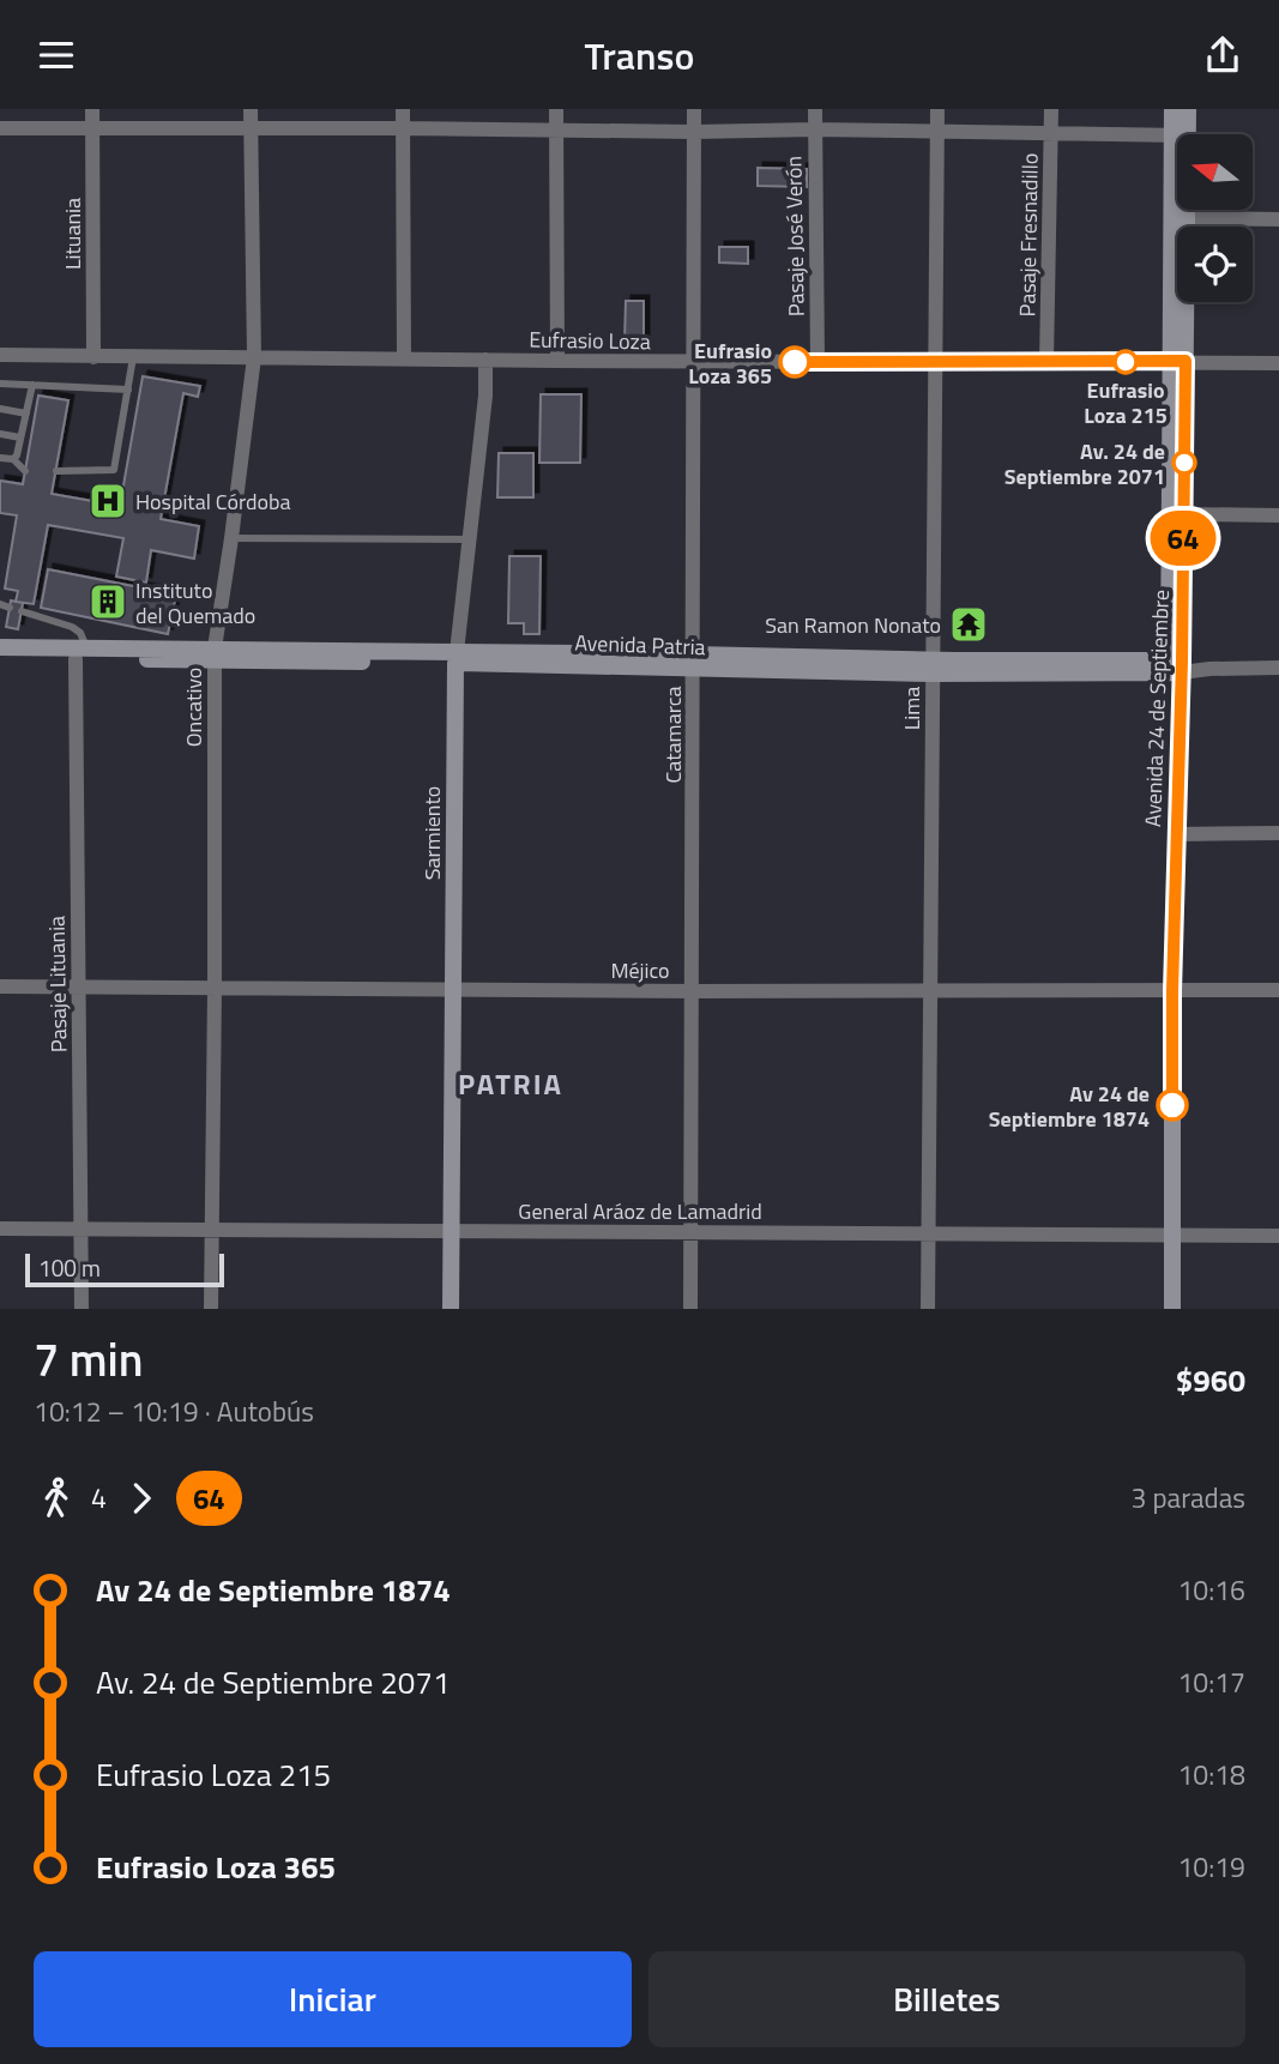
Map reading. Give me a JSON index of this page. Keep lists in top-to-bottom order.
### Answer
{
  "streets": {
    "main road": ["Avenida Patria", "Avenida 24 de Septiembre", "Sarmiento"],
    "street": [
      "Lituania",
      "Pasaje Fresnadillo",
      "Pasaje José Verón",
      "Eufrasio Loza",
      "Oncativo",
      "Lima",
      "Catamarca",
      "Méjico",
      "Pasaje Lituania",
      "General Aráoz de Lamadrid"
    ]
  },
  "crossings": [
    ["Lituania", "Eufrasio Loza"],
    ["Pasaje Fresnadillo", "Eufrasio Loza"],
    ["Pasaje José Verón", "Eufrasio Loza"],
    ["Eufrasio Loza", "Oncativo"],
    ["Eufrasio Loza", "Lima"],
    ["Eufrasio Loza", "Avenida 24 de Septiembre"],
    ["Eufrasio Loza", "Catamarca"],
    ["Eufrasio Loza", "Sarmiento"],
    ["Avenida Patria", "Oncativo"],
    ["Avenida Patria", "Lima"],
    ["Avenida Patria", "Avenida 24 de Septiembre"],
    ["Avenida Patria", "Catamarca"],
    ["Avenida Patria", "Sarmiento"],
    ["Avenida Patria", "Pasaje Lituania"],
    ["Oncativo", "Méjico"],
    ["Oncativo", "General Aráoz de Lamadrid"],
    ["Lima", "Méjico"],
    ["Lima", "General Aráoz de Lamadrid"],
    ["Avenida 24 de Septiembre", "Méjico"],
    ["Avenida 24 de Septiembre", "General Aráoz de Lamadrid"],
    ["Catamarca", "Méjico"],
    ["Catamarca", "General Aráoz de Lamadrid"],
    ["Sarmiento", "Méjico"],
    ["Sarmiento", "General Aráoz de Lamadrid"],
    ["Méjico", "Pasaje Lituania"],
    ["Pasaje Lituania", "General Aráoz de Lamadrid"]
  ],
  "districts": ["PATRIA"],
  "places": {
    "other": [
      "Eufrasio Loza 365",
      "Eufrasio Loza 215",
      "Av. 24 de Septiembre 2071",
      "Av 24 de Septiembre 1874"
    ],
    "hospital": ["Hospital Córdoba"],
    "building": ["Instituto del Quemado"],
    "temple": ["San Ramon Nonato"]
  },
  "lines": ["bus line 64"],
  "scale_bar": "100 m",
  "north": "left",
  "page": {
    "header": "Transo",
    "on_map": "64",
    "scale": "100 m",
    "heading": ["7 min", "10:12 – 10:19 · Autobús", "$960"],
    "legs": ["4", "64", "3 paradas"],
    "list": [
      {
        "name": "Av 24 de Septiembre 1874",
        "value": "10:16"
      },
      {
        "name": "Av. 24 de Septiembre 2071",
        "value": "10:17"
      },
      {
        "name": "Eufrasio Loza 215",
        "value": "10:18"
      },
      {
        "name": "Eufrasio Loza 365",
        "value": "10:19"
      }
    ],
    "buttons": ["Iniciar", "Billetes"]
  }
}
